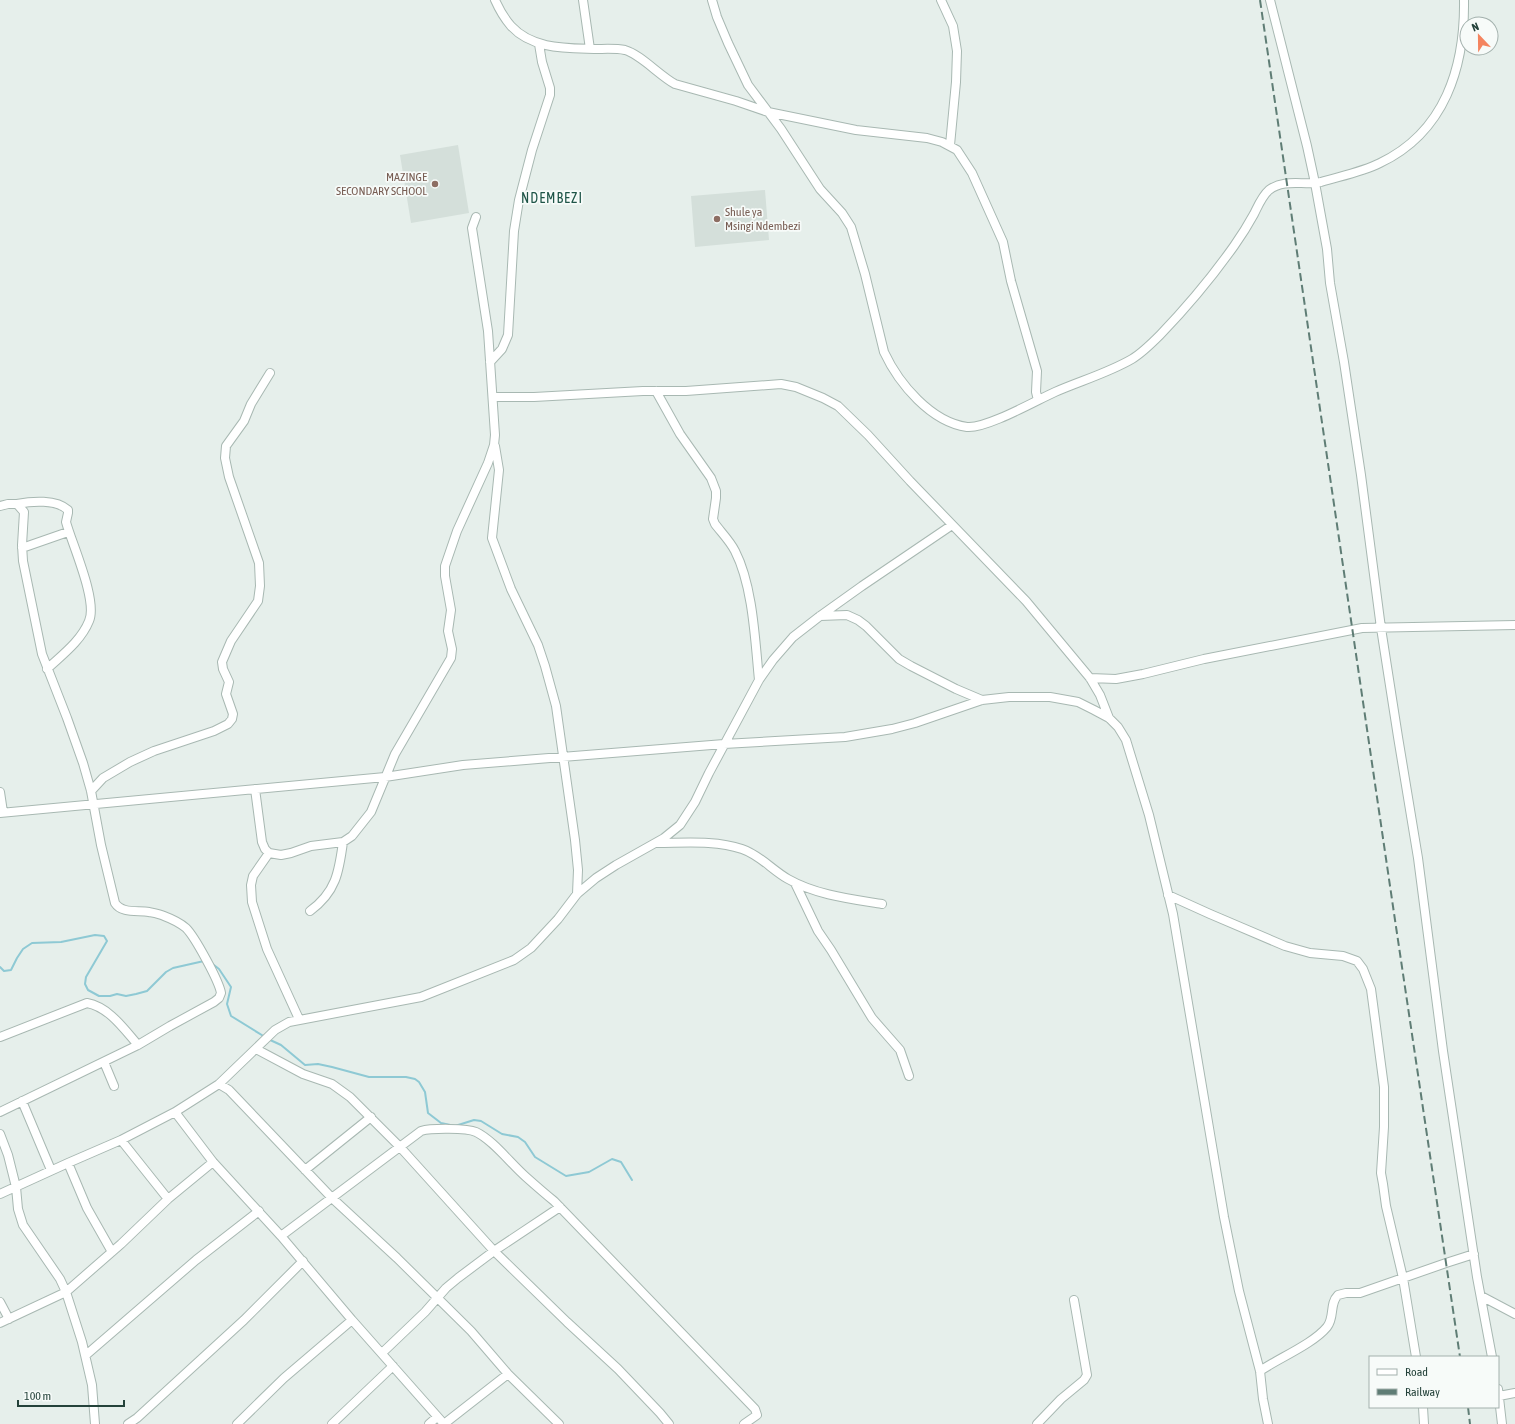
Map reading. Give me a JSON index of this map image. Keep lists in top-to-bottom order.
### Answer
{
  "districts": ["NDEMBEZI"],
  "places": ["MAZINGE SECONDARY SCHOOL", "Shule ya Msingi Ndembezi"],
  "legend": ["Road", "Railway"],
  "scale_bar": "100 m",
  "north": "top"
}
